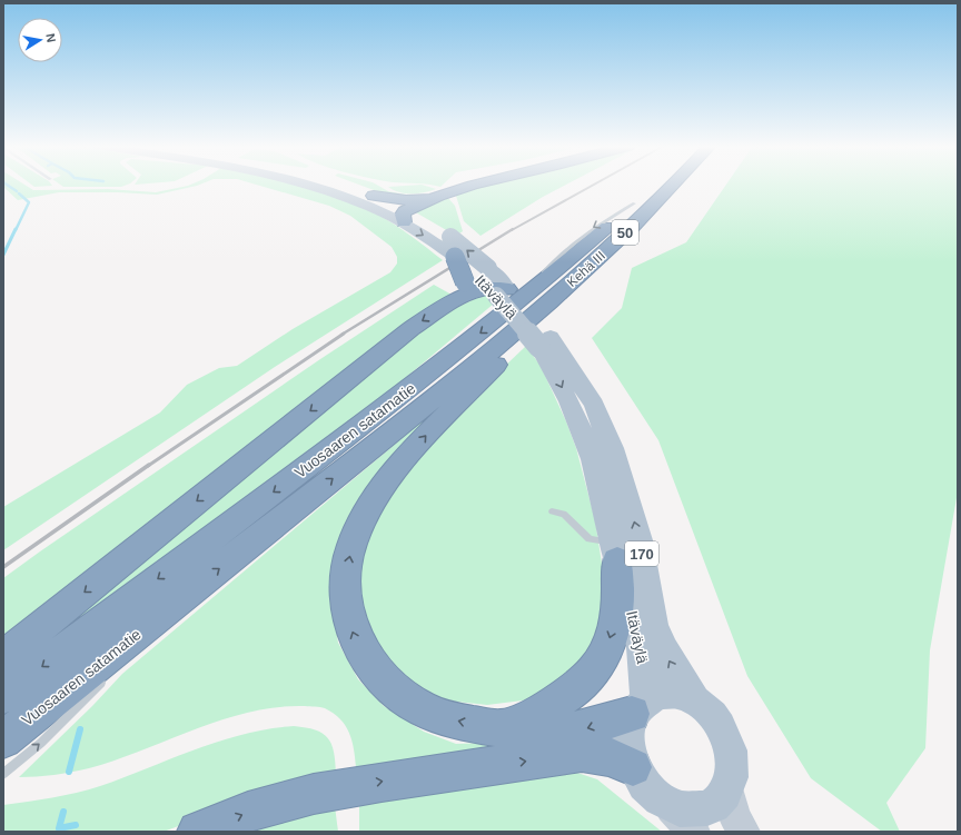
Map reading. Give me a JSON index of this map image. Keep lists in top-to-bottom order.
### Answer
{
  "streets": {
    "highway": ["50", "Kehä III", "Vuosaaren satamatie"],
    "main road": ["Itäväylä", "170"]
  },
  "crossings": [
    ["Kehä III", "Itäväylä"],
    ["Kehä III", "Vuosaaren satamatie"],
    ["Itäväylä", "Vuosaaren satamatie"]
  ],
  "north": "right"
}
